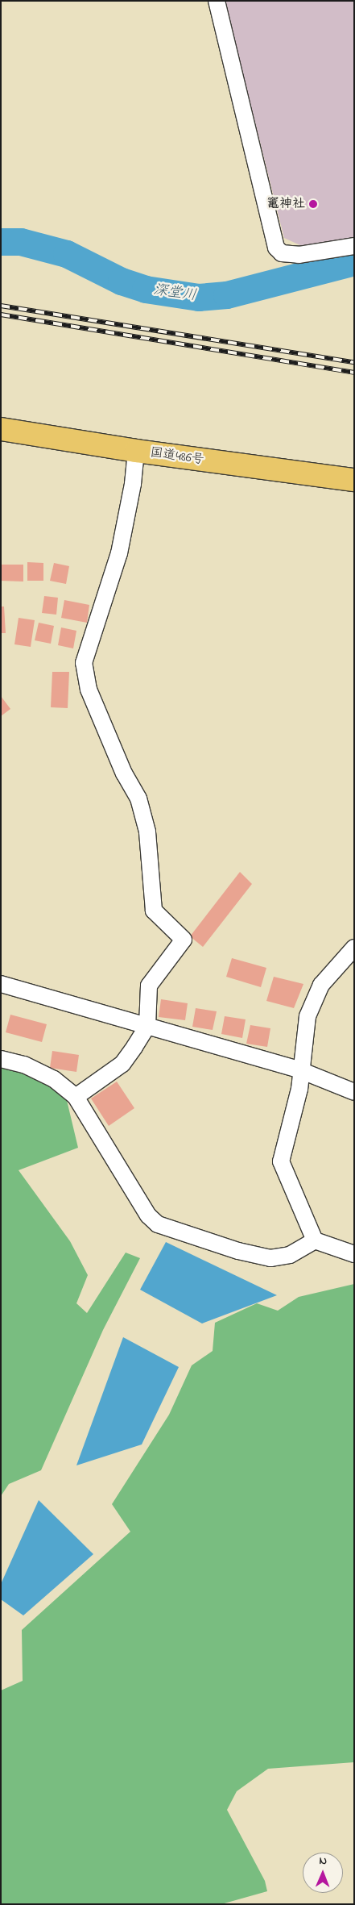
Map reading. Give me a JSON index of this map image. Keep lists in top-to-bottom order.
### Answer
{
  "streets": {
    "highway": ["国道486号"]
  },
  "water": ["深堂川"],
  "places": ["竃神社"],
  "north": "top"
}
